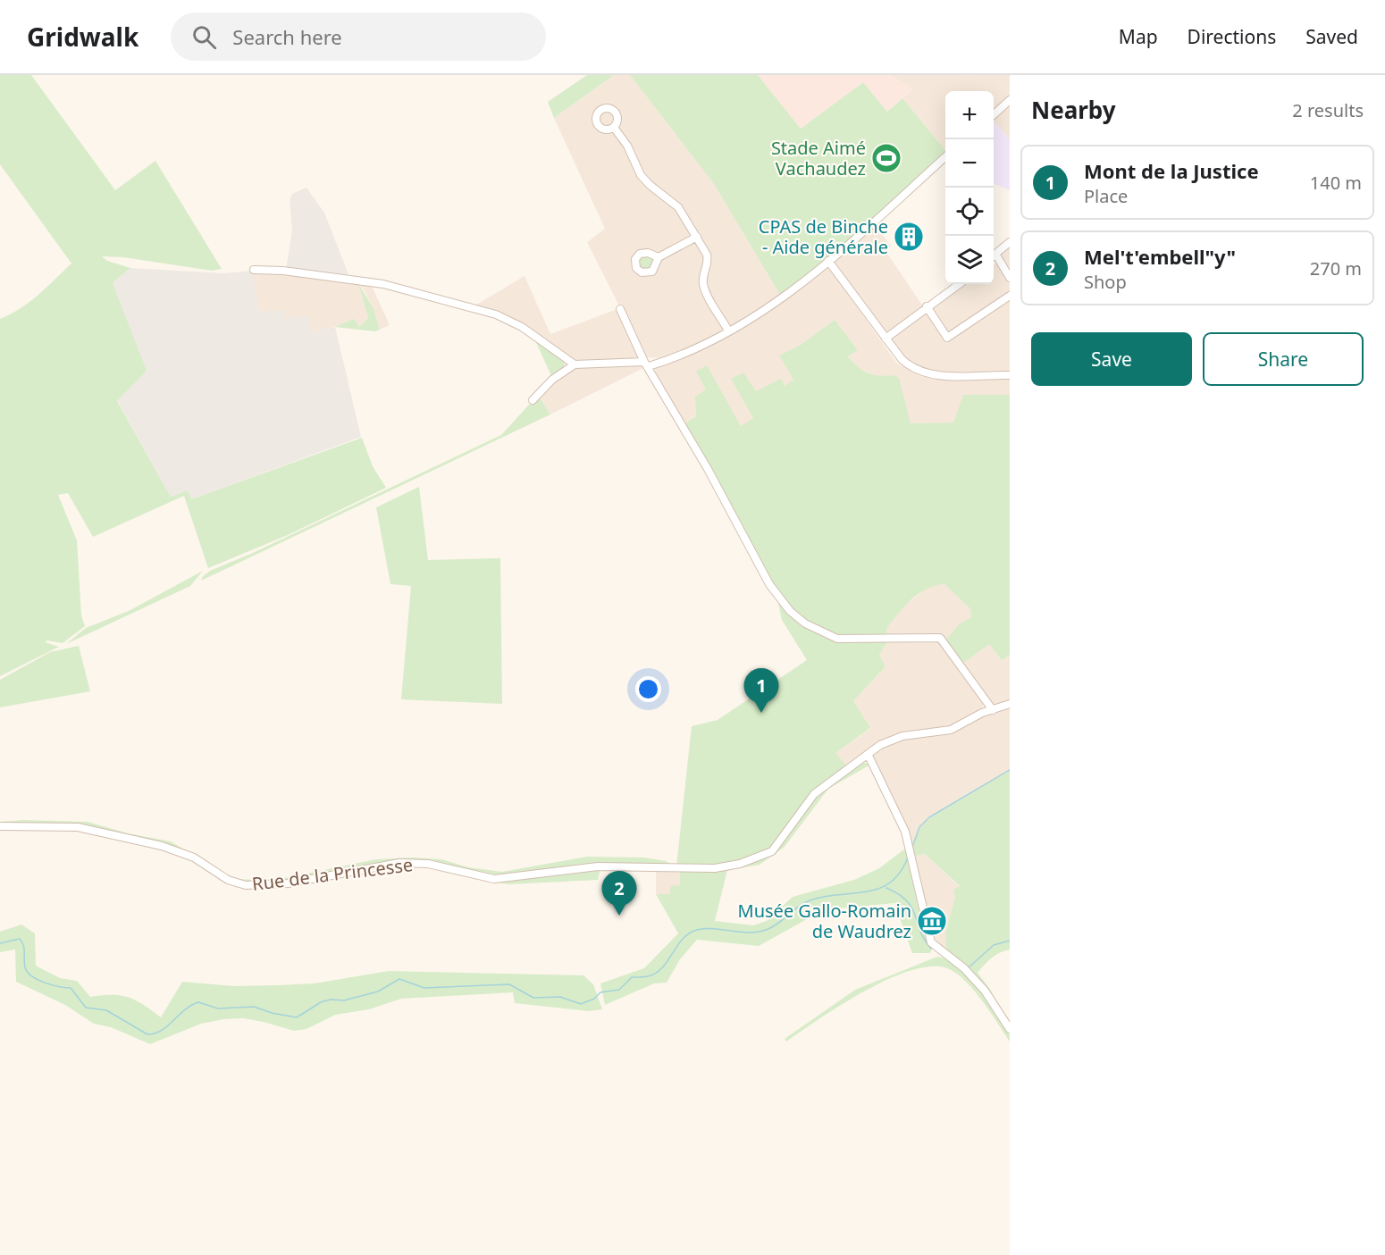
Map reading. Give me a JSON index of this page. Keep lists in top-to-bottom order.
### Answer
{
  "streets": {
    "street": ["Rue de la Princesse"]
  },
  "places": {
    "sports": ["Stade Aimé Vachaudez"],
    "building": ["CPAS de Binche - Aide générale"],
    "museum": ["Musée Gallo-Romain de Waudrez"]
  },
  "page": {
    "header": "Gridwalk",
    "search": "Search here",
    "nav": ["Map", "Directions", "Saved"],
    "heading": ["Nearby", "2 results"],
    "map_buttons": ["+", "−"],
    "list": [
      {
        "mark": "1",
        "name": "Mont de la Justice",
        "note": "Place",
        "value": "140 m"
      },
      {
        "mark": "2",
        "name": "Mel't'embell\"y\"",
        "note": "Shop",
        "value": "270 m"
      }
    ],
    "buttons": ["Save", "Share"],
    "pins": ["1", "2"]
  }
}
